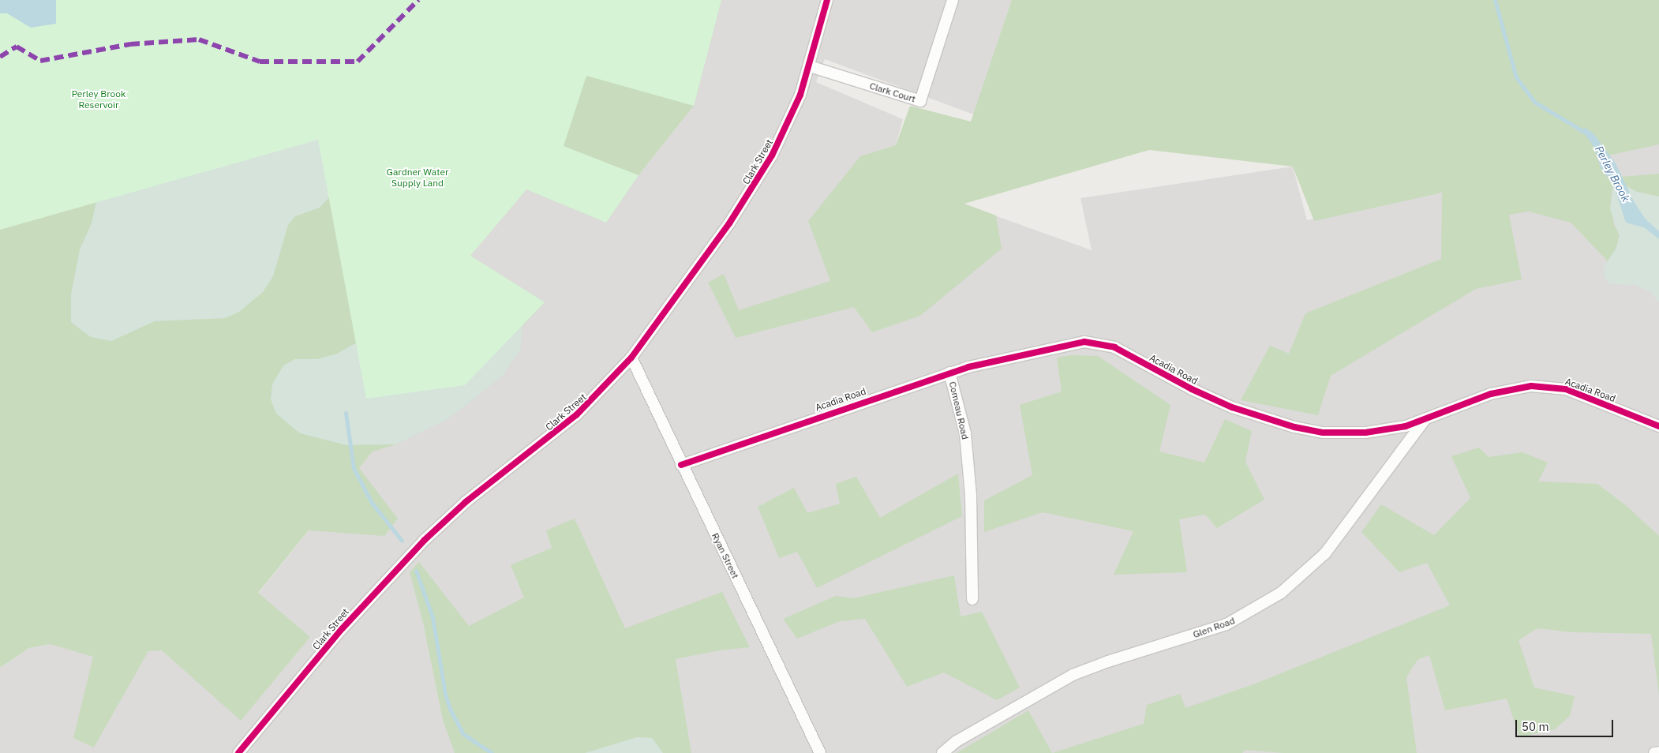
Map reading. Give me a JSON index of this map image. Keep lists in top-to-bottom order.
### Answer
{
  "streets": {
    "street": [
      "Clark Court",
      "Clark Street",
      "Acadia Road",
      "Comeau Road",
      "Ryan Street",
      "Glen Road"
    ]
  },
  "crossings": [
    ["Clark Court", "Clark Street"],
    ["Clark Street", "Ryan Street"],
    ["Acadia Road", "Comeau Road"],
    ["Acadia Road", "Ryan Street"],
    ["Acadia Road", "Glen Road"]
  ],
  "water": ["Perley Brook"],
  "parks": ["Perley Brook Reservoir", "Gardner Water Supply Land"],
  "scale_bar": "50 m"
}
